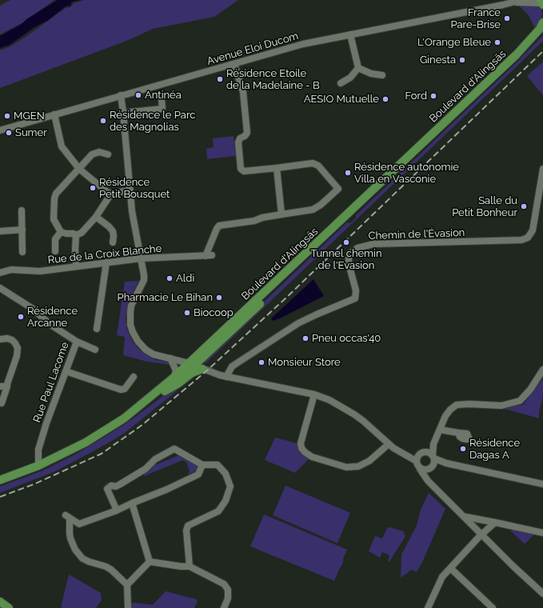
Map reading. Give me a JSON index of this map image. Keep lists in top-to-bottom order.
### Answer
{
  "streets": {
    "main road": ["Boulevard d'Alingsäs"],
    "street": [
      "Avenue Eloi Ducom",
      "Chemin de l'Évasion",
      "Rue de la Croix Blanche",
      "Rue Paul Lacome"
    ]
  },
  "crossings": [
    ["Boulevard d'Alingsäs", "Rue Paul Lacome"]
  ],
  "places": [
    "France Pare-Brise",
    "L'Orange Bleue",
    "Ginesta",
    "Résidence Etoile de la Madelaine - B",
    "Antinéa",
    "Ford",
    "AESIO Mutuelle",
    "MGEN",
    "Résidence le Parc des Magnolias",
    "Sumer",
    "Résidence autonomie Villa en Vasconie",
    "Résidence Petit Bousquet",
    "Salle du Petit Bonheur",
    "Tunnel chemin de l'Evasion",
    "Aldi",
    "Pharmacie Le Bihan",
    "Biocoop",
    "Résidence Arcanne",
    "Pneu occas'40",
    "Monsieur Store",
    "Résidence Dagas A"
  ]
}
